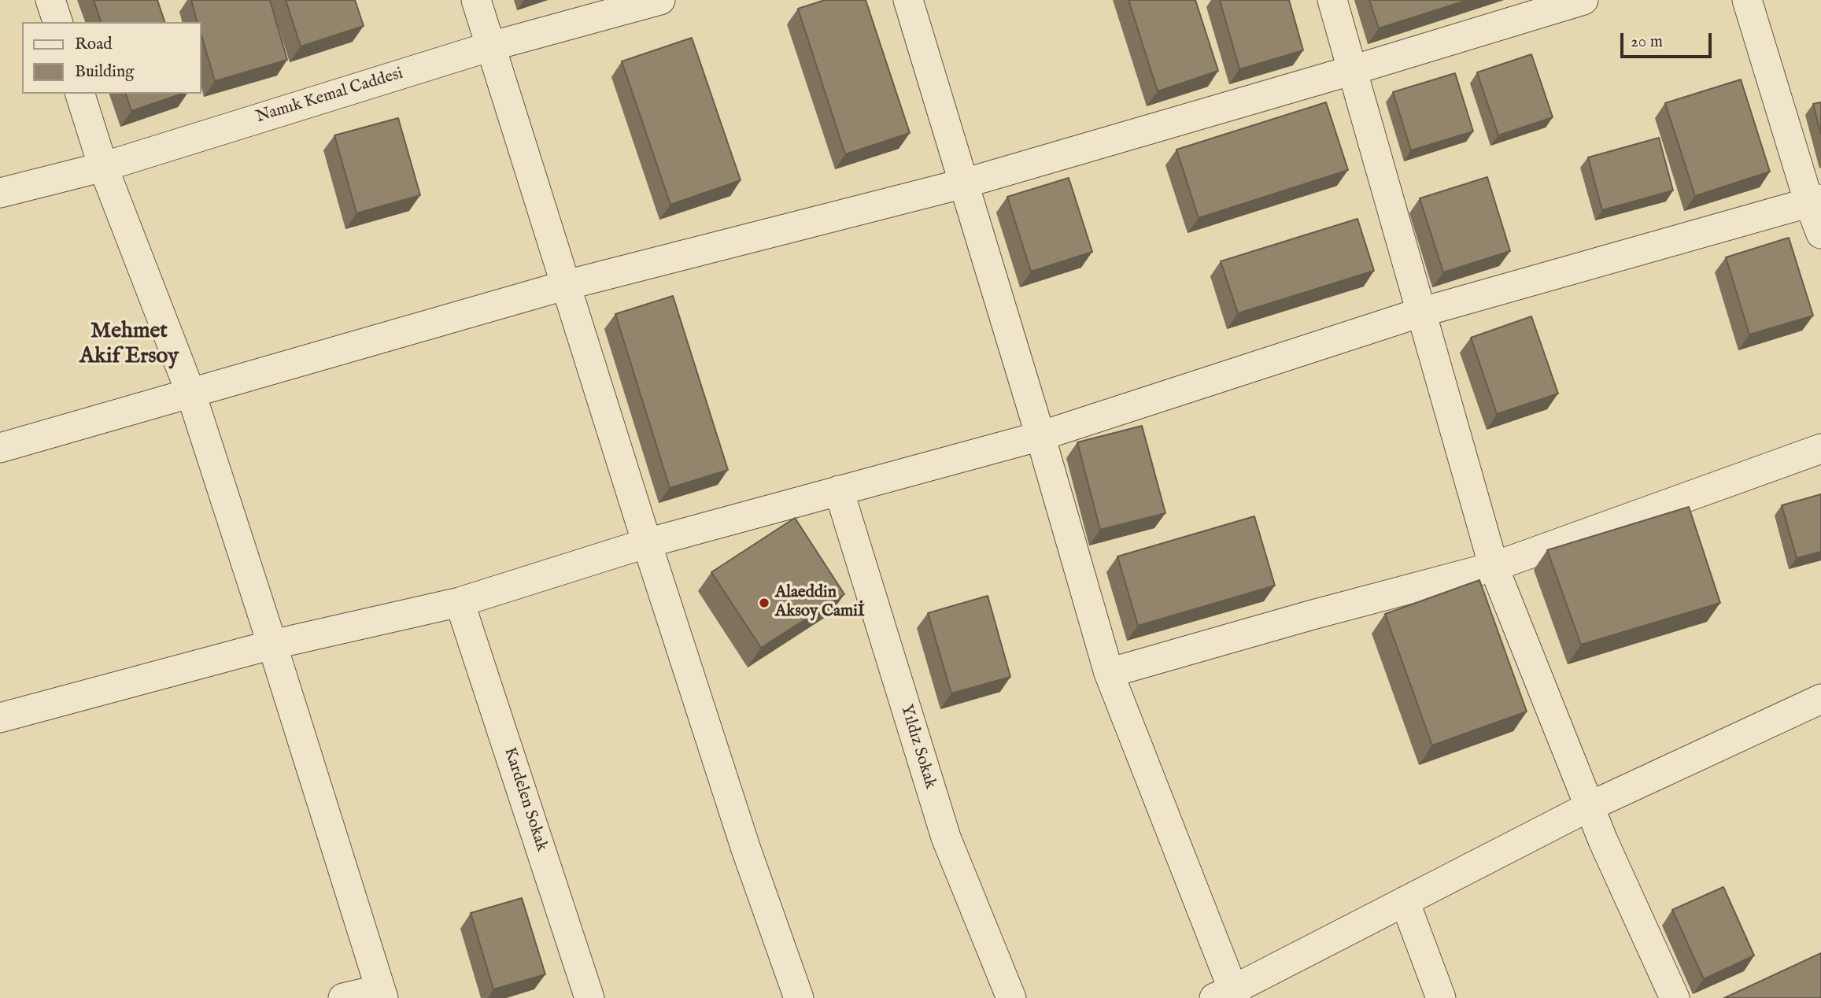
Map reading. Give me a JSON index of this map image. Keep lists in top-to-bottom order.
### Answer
{
  "streets": {
    "street": ["Namık Kemal Caddesi", "Yıldız Sokak", "Kardelen Sokak"]
  },
  "districts": ["Mehmet Akif Ersoy"],
  "places": ["Alaeddin Aksoy Camiİ"],
  "legend": ["Road", "Building"],
  "scale_bar": "20 m"
}
